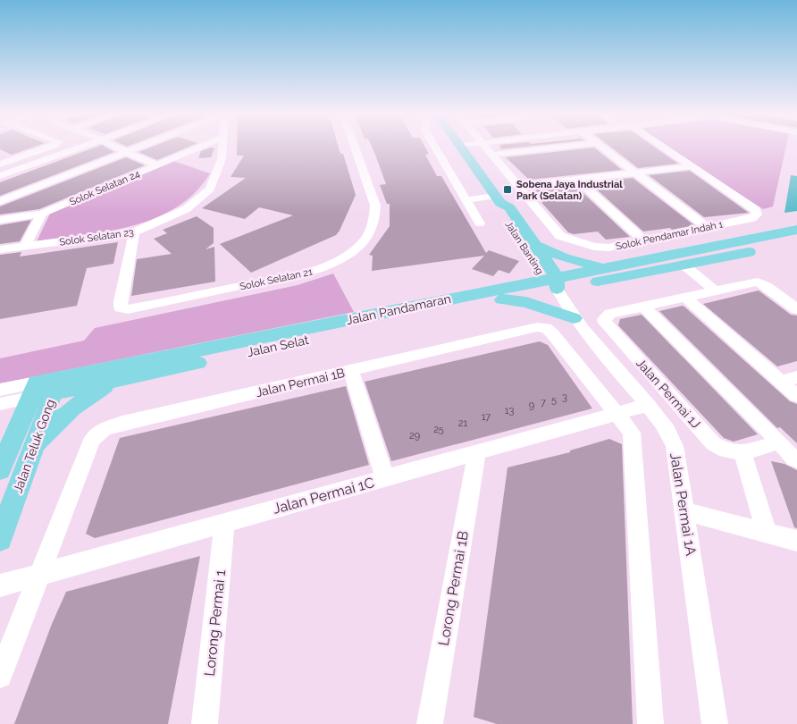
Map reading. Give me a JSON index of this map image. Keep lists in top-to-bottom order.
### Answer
{
  "streets": {
    "main road": [
      "Jalan Banting",
      "Jalan Pandamaran",
      "Jalan Selat",
      "Jalan Teluk Gong"
    ],
    "street": [
      "Solok Selatan 24",
      "Solok Pendamar Indah 1",
      "Solok Selatan 23",
      "Solok Selatan 21",
      "Jalan Permai 1B",
      "Jalan Permai 1J",
      "Jalan Permai 1C",
      "Jalan Permai 1A",
      "Lorong Permai 1B",
      "Lorong Permai 1"
    ]
  },
  "crossings": [
    ["Solok Selatan 23", "Solok Selatan 21"],
    ["Jalan Banting", "Jalan Pandamaran"],
    ["Jalan Banting", "Jalan Selat"],
    ["Jalan Banting", "Jalan Permai 1A"],
    ["Jalan Pandamaran", "Jalan Selat"],
    ["Jalan Pandamaran", "Jalan Teluk Gong"],
    ["Jalan Pandamaran", "Jalan Permai 1A"],
    ["Jalan Selat", "Jalan Teluk Gong"],
    ["Jalan Selat", "Jalan Permai 1A"],
    ["Jalan Permai 1B", "Jalan Permai 1C"],
    ["Jalan Permai 1C", "Jalan Permai 1A"],
    ["Jalan Permai 1C", "Lorong Permai 1B"],
    ["Jalan Permai 1C", "Lorong Permai 1"]
  ],
  "places": {
    "transit": ["Sobena Jaya Industrial Park (Selatan)"]
  },
  "house_numbers": [
    "3",
    "5",
    "7",
    "9",
    "13",
    "17",
    "21",
    "25",
    "29"
  ]
}
